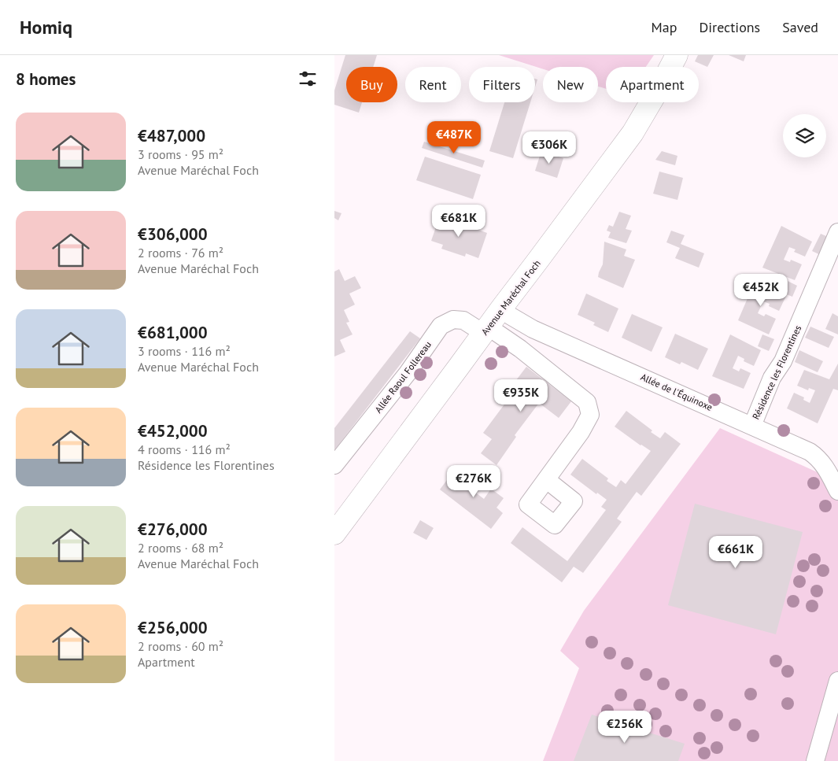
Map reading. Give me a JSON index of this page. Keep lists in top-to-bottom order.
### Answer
{
  "streets": {
    "main road": ["Avenue Maréchal Foch"],
    "street": ["Résidence les Florentines", "Allée Raoul Follereau", "Allée de l'Équinoxe"]
  },
  "crossings": [
    ["Avenue Maréchal Foch", "Allée Raoul Follereau"],
    ["Avenue Maréchal Foch", "Allée de l'Équinoxe"],
    ["Résidence les Florentines", "Allée de l'Équinoxe"]
  ],
  "page": {
    "header": "Homiq",
    "nav": ["Map", "Directions", "Saved"],
    "heading": "8 homes",
    "chip": [
      "Buy",
      "Rent",
      "Filters",
      "New",
      "Apartment"
    ],
    "list": [
      {
        "name": "€487,000",
        "note": "3 rooms · 95 m² · Avenue Maréchal Foch"
      },
      {
        "name": "€306,000",
        "note": "2 rooms · 76 m² · Avenue Maréchal Foch"
      },
      {
        "name": "€681,000",
        "note": "3 rooms · 116 m² · Avenue Maréchal Foch"
      },
      {
        "name": "€452,000",
        "note": "4 rooms · 116 m² · Résidence les Florentines"
      },
      {
        "name": "€276,000",
        "note": "2 rooms · 68 m² · Avenue Maréchal Foch"
      },
      {
        "name": "€256,000",
        "note": "2 rooms · 60 m² · Apartment"
      }
    ],
    "price": [
      "€487K",
      "€306K",
      "€681K",
      "€452K",
      "€935K",
      "€276K",
      "€661K",
      "€256K"
    ]
  }
}
